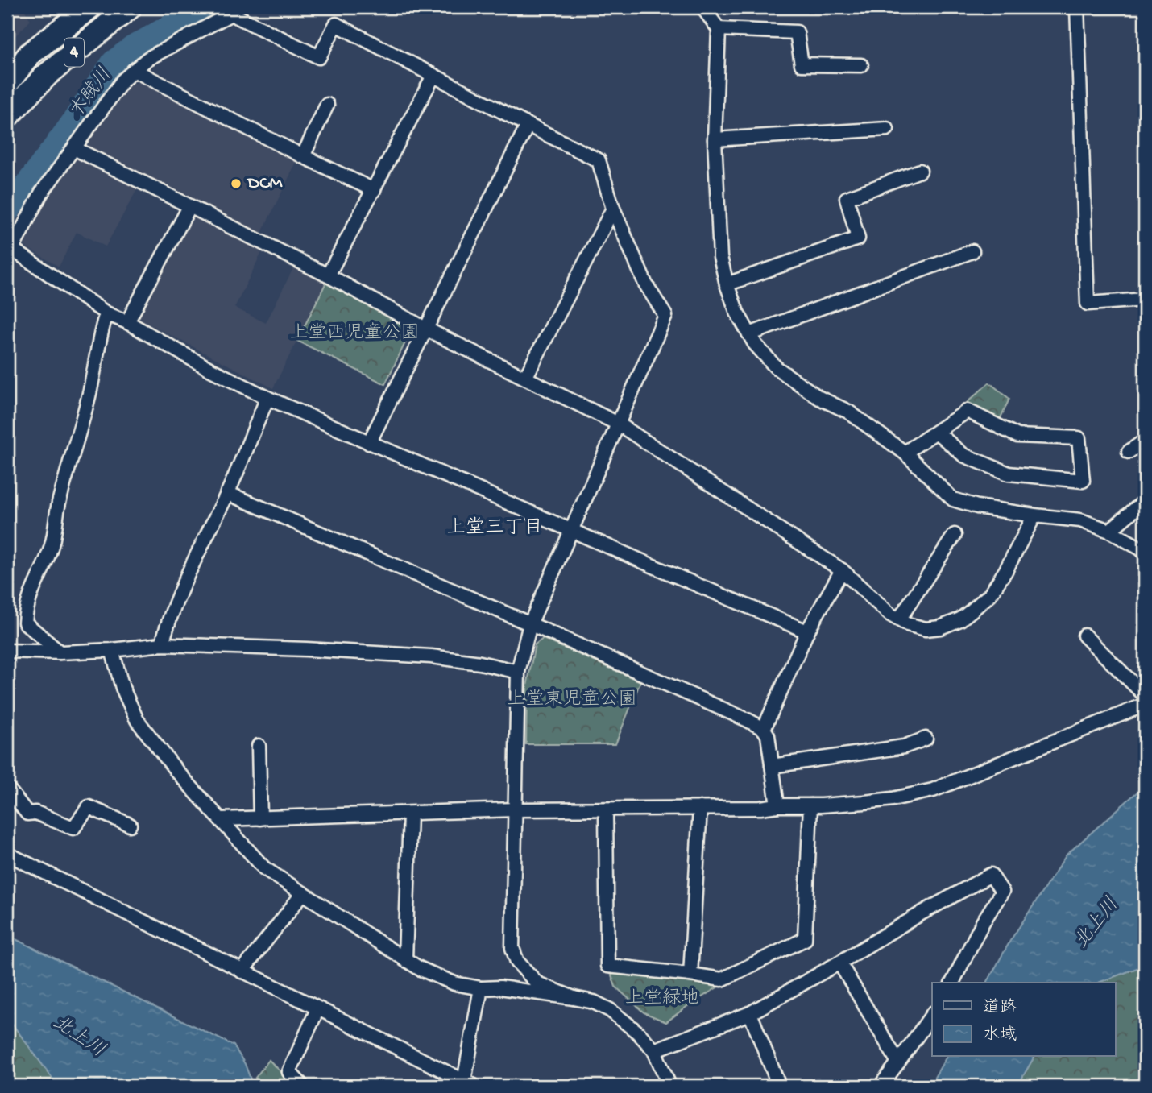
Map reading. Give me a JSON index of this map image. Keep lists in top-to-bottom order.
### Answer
{
  "streets": {
    "highway": ["4"]
  },
  "districts": ["上堂三丁目"],
  "water": ["木賊川", "北上川"],
  "parks": ["上堂西児童公園", "上堂東児童公園", "上堂緑地"],
  "places": ["DCM"],
  "legend": ["道路", "水域"]
}
